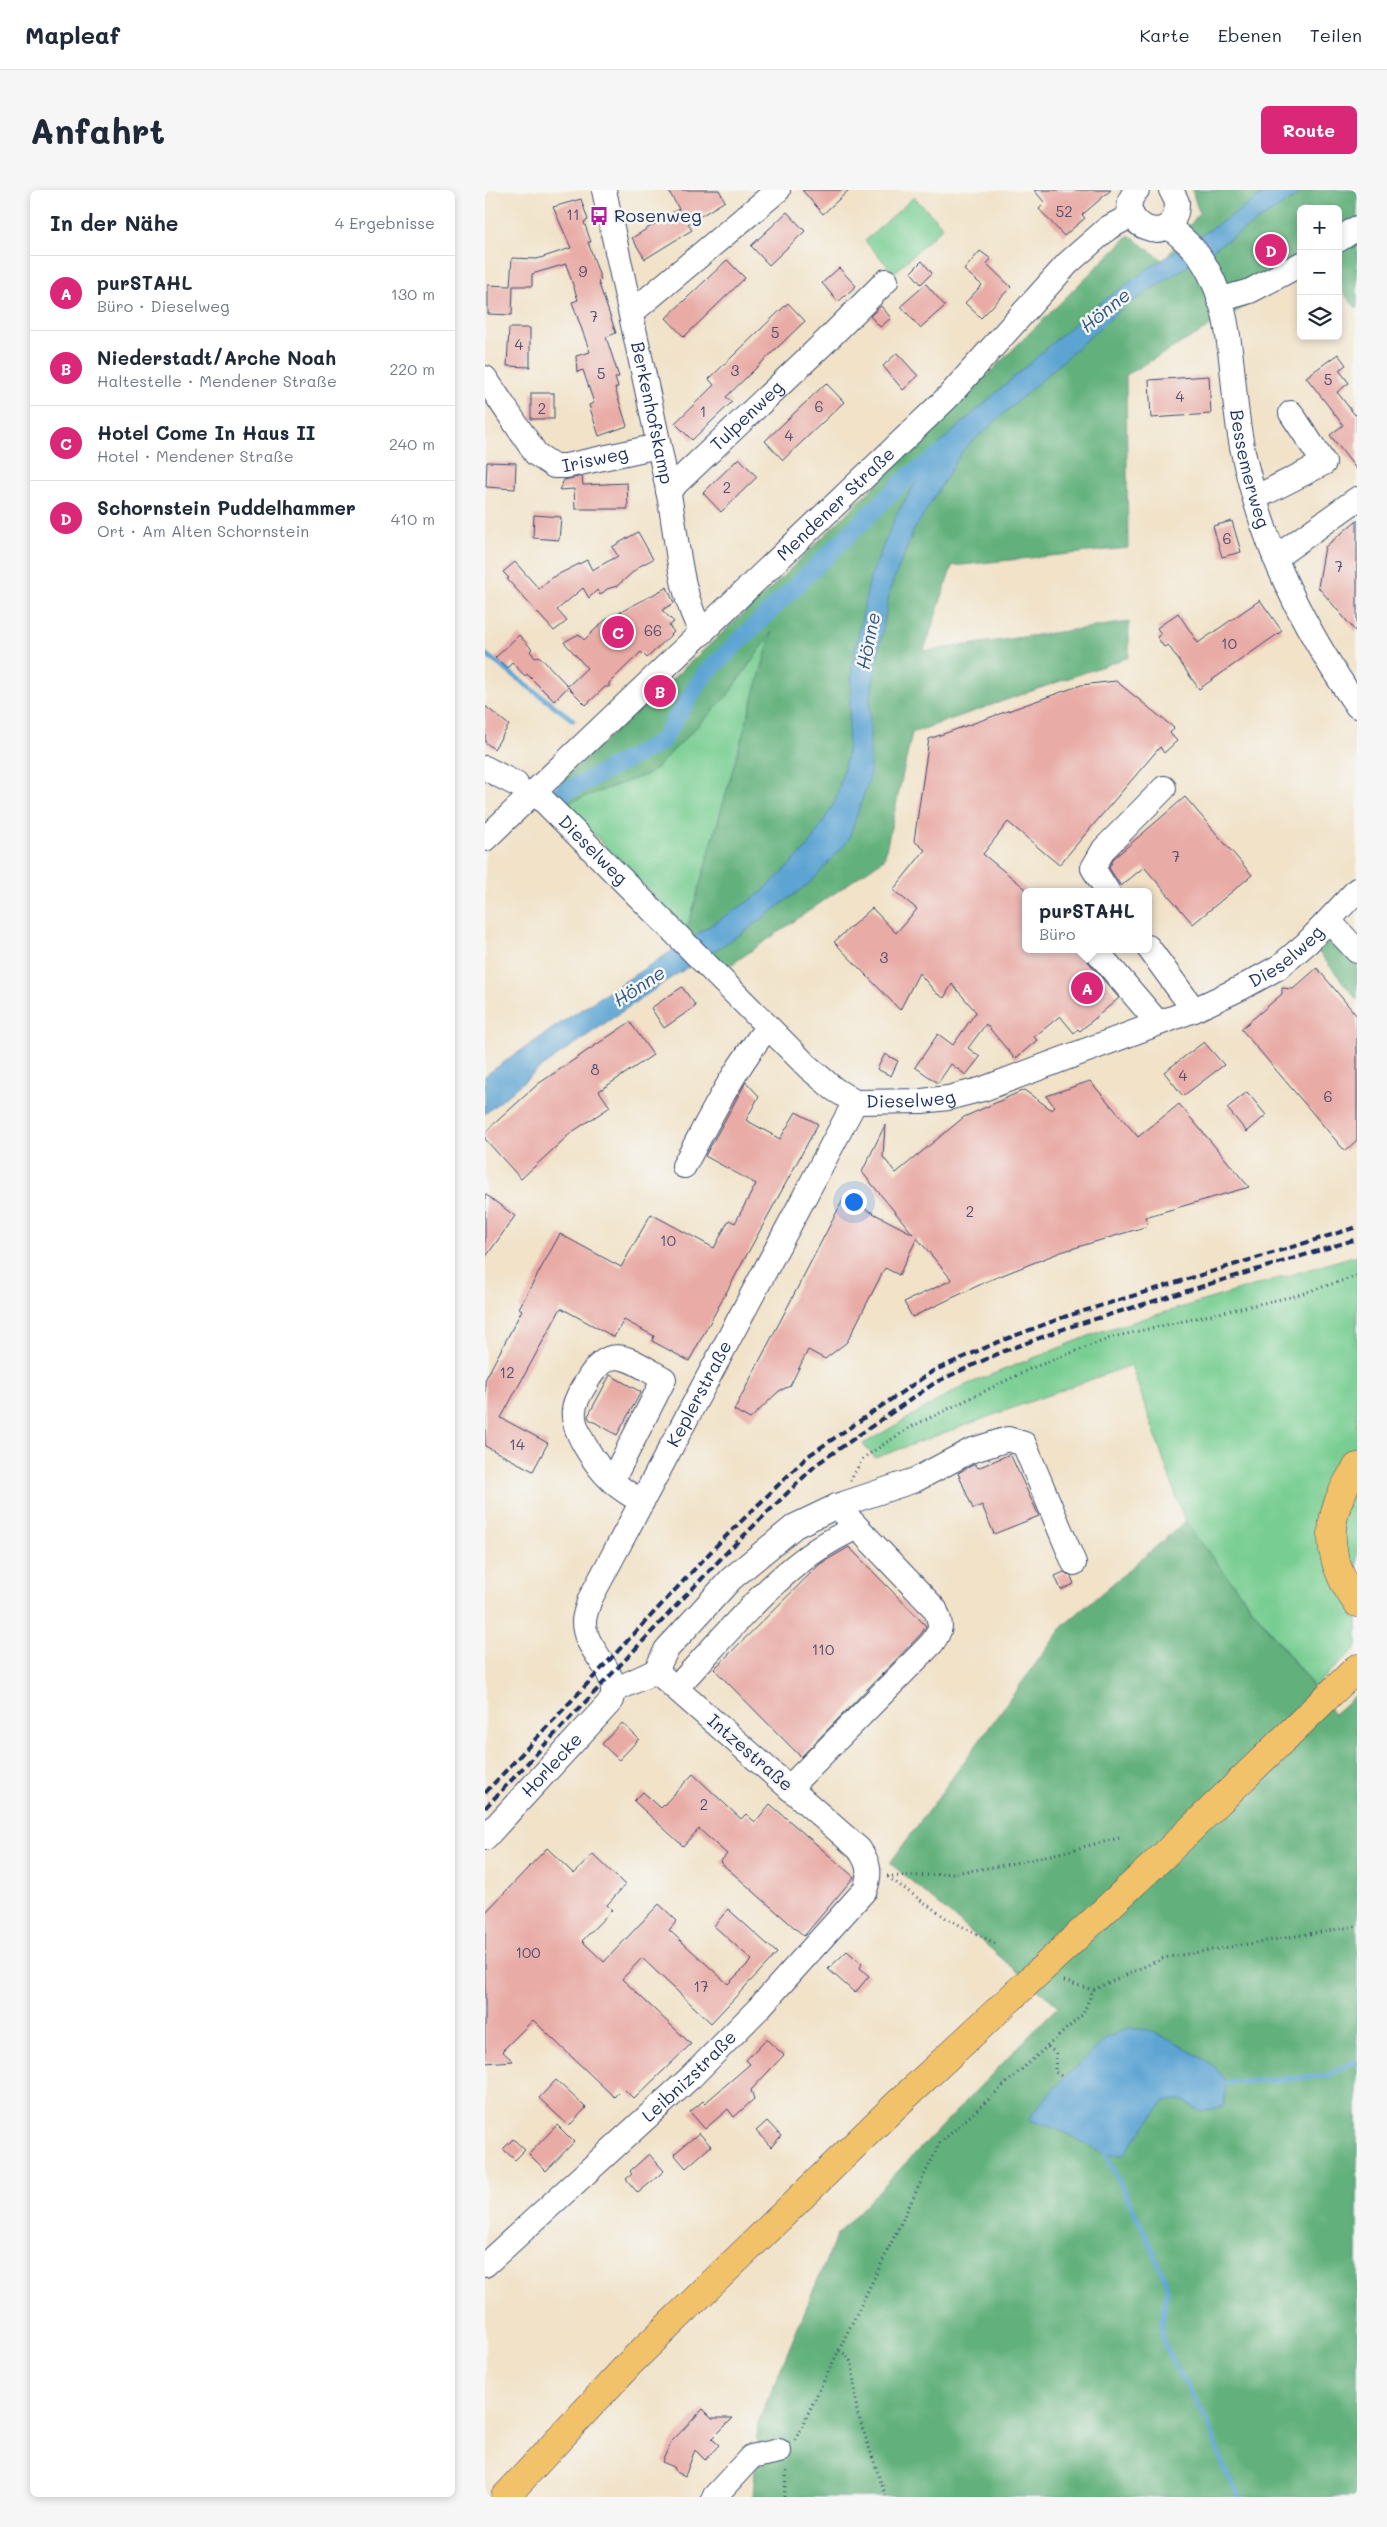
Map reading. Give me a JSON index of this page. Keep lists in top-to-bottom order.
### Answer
{
  "streets": {
    "street": [
      "Berkenhofskamp",
      "Tulpenweg",
      "Irisweg",
      "Bessemerweg",
      "Mendener Straße",
      "Dieselweg",
      "Keplerstraße",
      "Intzestraße",
      "Horlecke",
      "Leibnizstraße"
    ]
  },
  "crossings": [
    ["Berkenhofskamp", "Tulpenweg"],
    ["Berkenhofskamp", "Irisweg"],
    ["Berkenhofskamp", "Mendener Straße"],
    ["Mendener Straße", "Dieselweg"],
    ["Dieselweg", "Keplerstraße"],
    ["Keplerstraße", "Horlecke"],
    ["Intzestraße", "Leibnizstraße"]
  ],
  "water": ["Hönne"],
  "places": {
    "bus stop": ["Rosenweg"]
  },
  "house_numbers": [
    "52",
    "11",
    "9",
    "7",
    "5",
    "4",
    "3",
    "5",
    "5",
    "4",
    "6",
    "2",
    "1",
    "4",
    "2",
    "6",
    "7",
    "66",
    "10",
    "7",
    "3",
    "8",
    "4",
    "6",
    "2",
    "10",
    "12",
    "14",
    "110",
    "2",
    "100",
    "17"
  ],
  "page": {
    "header": "Mapleaf",
    "nav": ["Karte", "Ebenen", "Teilen"],
    "buttons": "Route",
    "title": "Anfahrt",
    "heading": ["In der Nähe", "4 Ergebnisse"],
    "map_buttons": ["+", "−"],
    "pins": [
      "D",
      "C",
      "B",
      "A"
    ],
    "list": [
      {
        "mark": "A",
        "name": "purSTAHL",
        "note": "Büro · Dieselweg",
        "value": "130 m"
      },
      {
        "mark": "B",
        "name": "Niederstadt/Arche Noah",
        "note": "Haltestelle · Mendener Straße",
        "value": "220 m"
      },
      {
        "mark": "C",
        "name": "Hotel Come In Haus II",
        "note": "Hotel · Mendener Straße",
        "value": "240 m"
      },
      {
        "mark": "D",
        "name": "Schornstein Puddelhammer",
        "note": "Ort · Am Alten Schornstein",
        "value": "410 m"
      }
    ],
    "popup": ["purSTAHL", "Büro"]
  }
}
